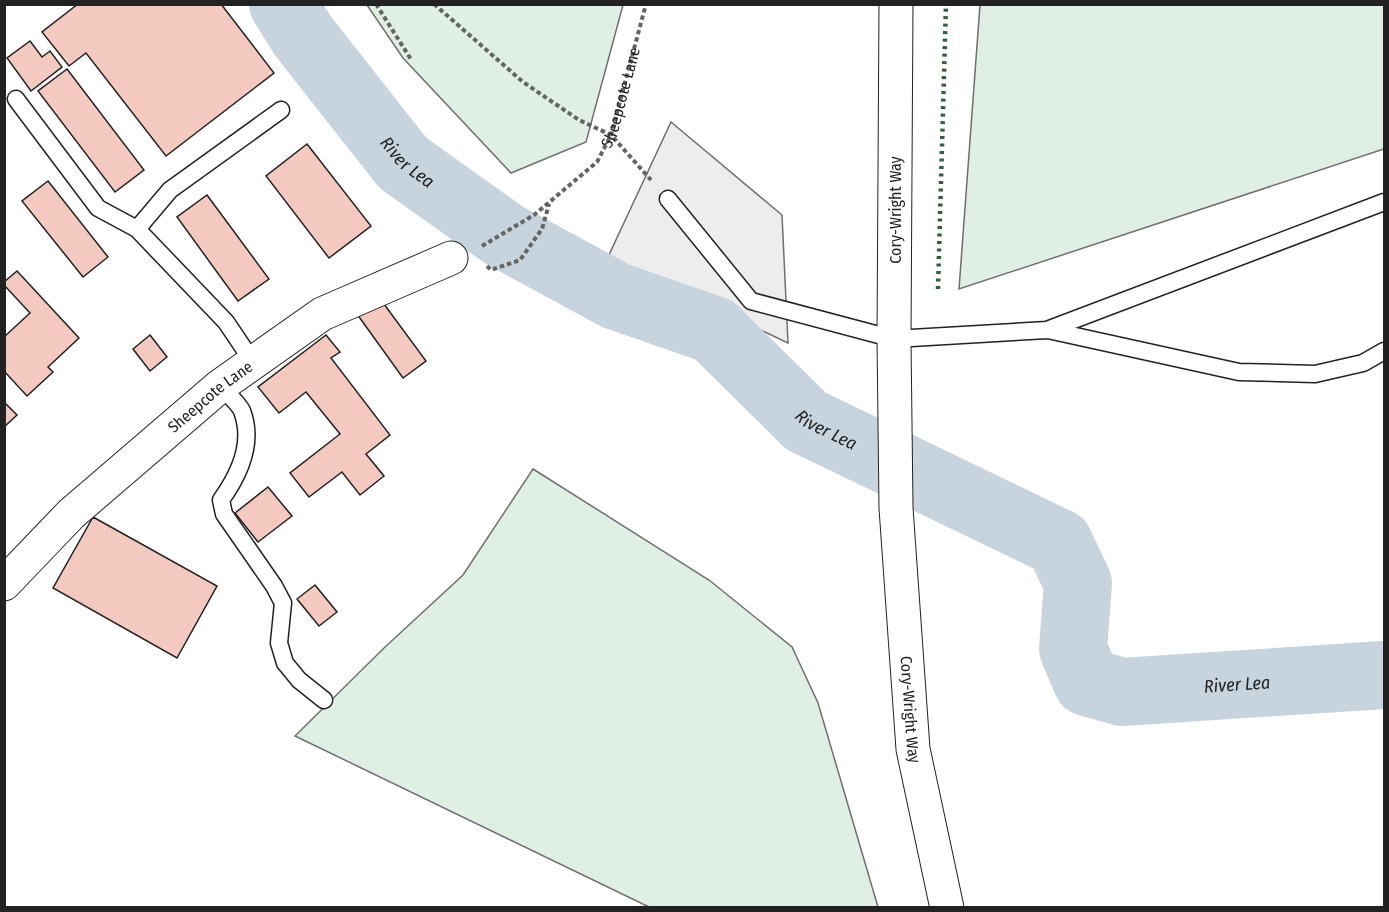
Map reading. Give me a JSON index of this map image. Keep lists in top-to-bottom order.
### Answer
{
  "streets": {
    "main road": ["Sheepcote Lane", "Cory-Wright Way"]
  },
  "water": ["River Lea"]
}
